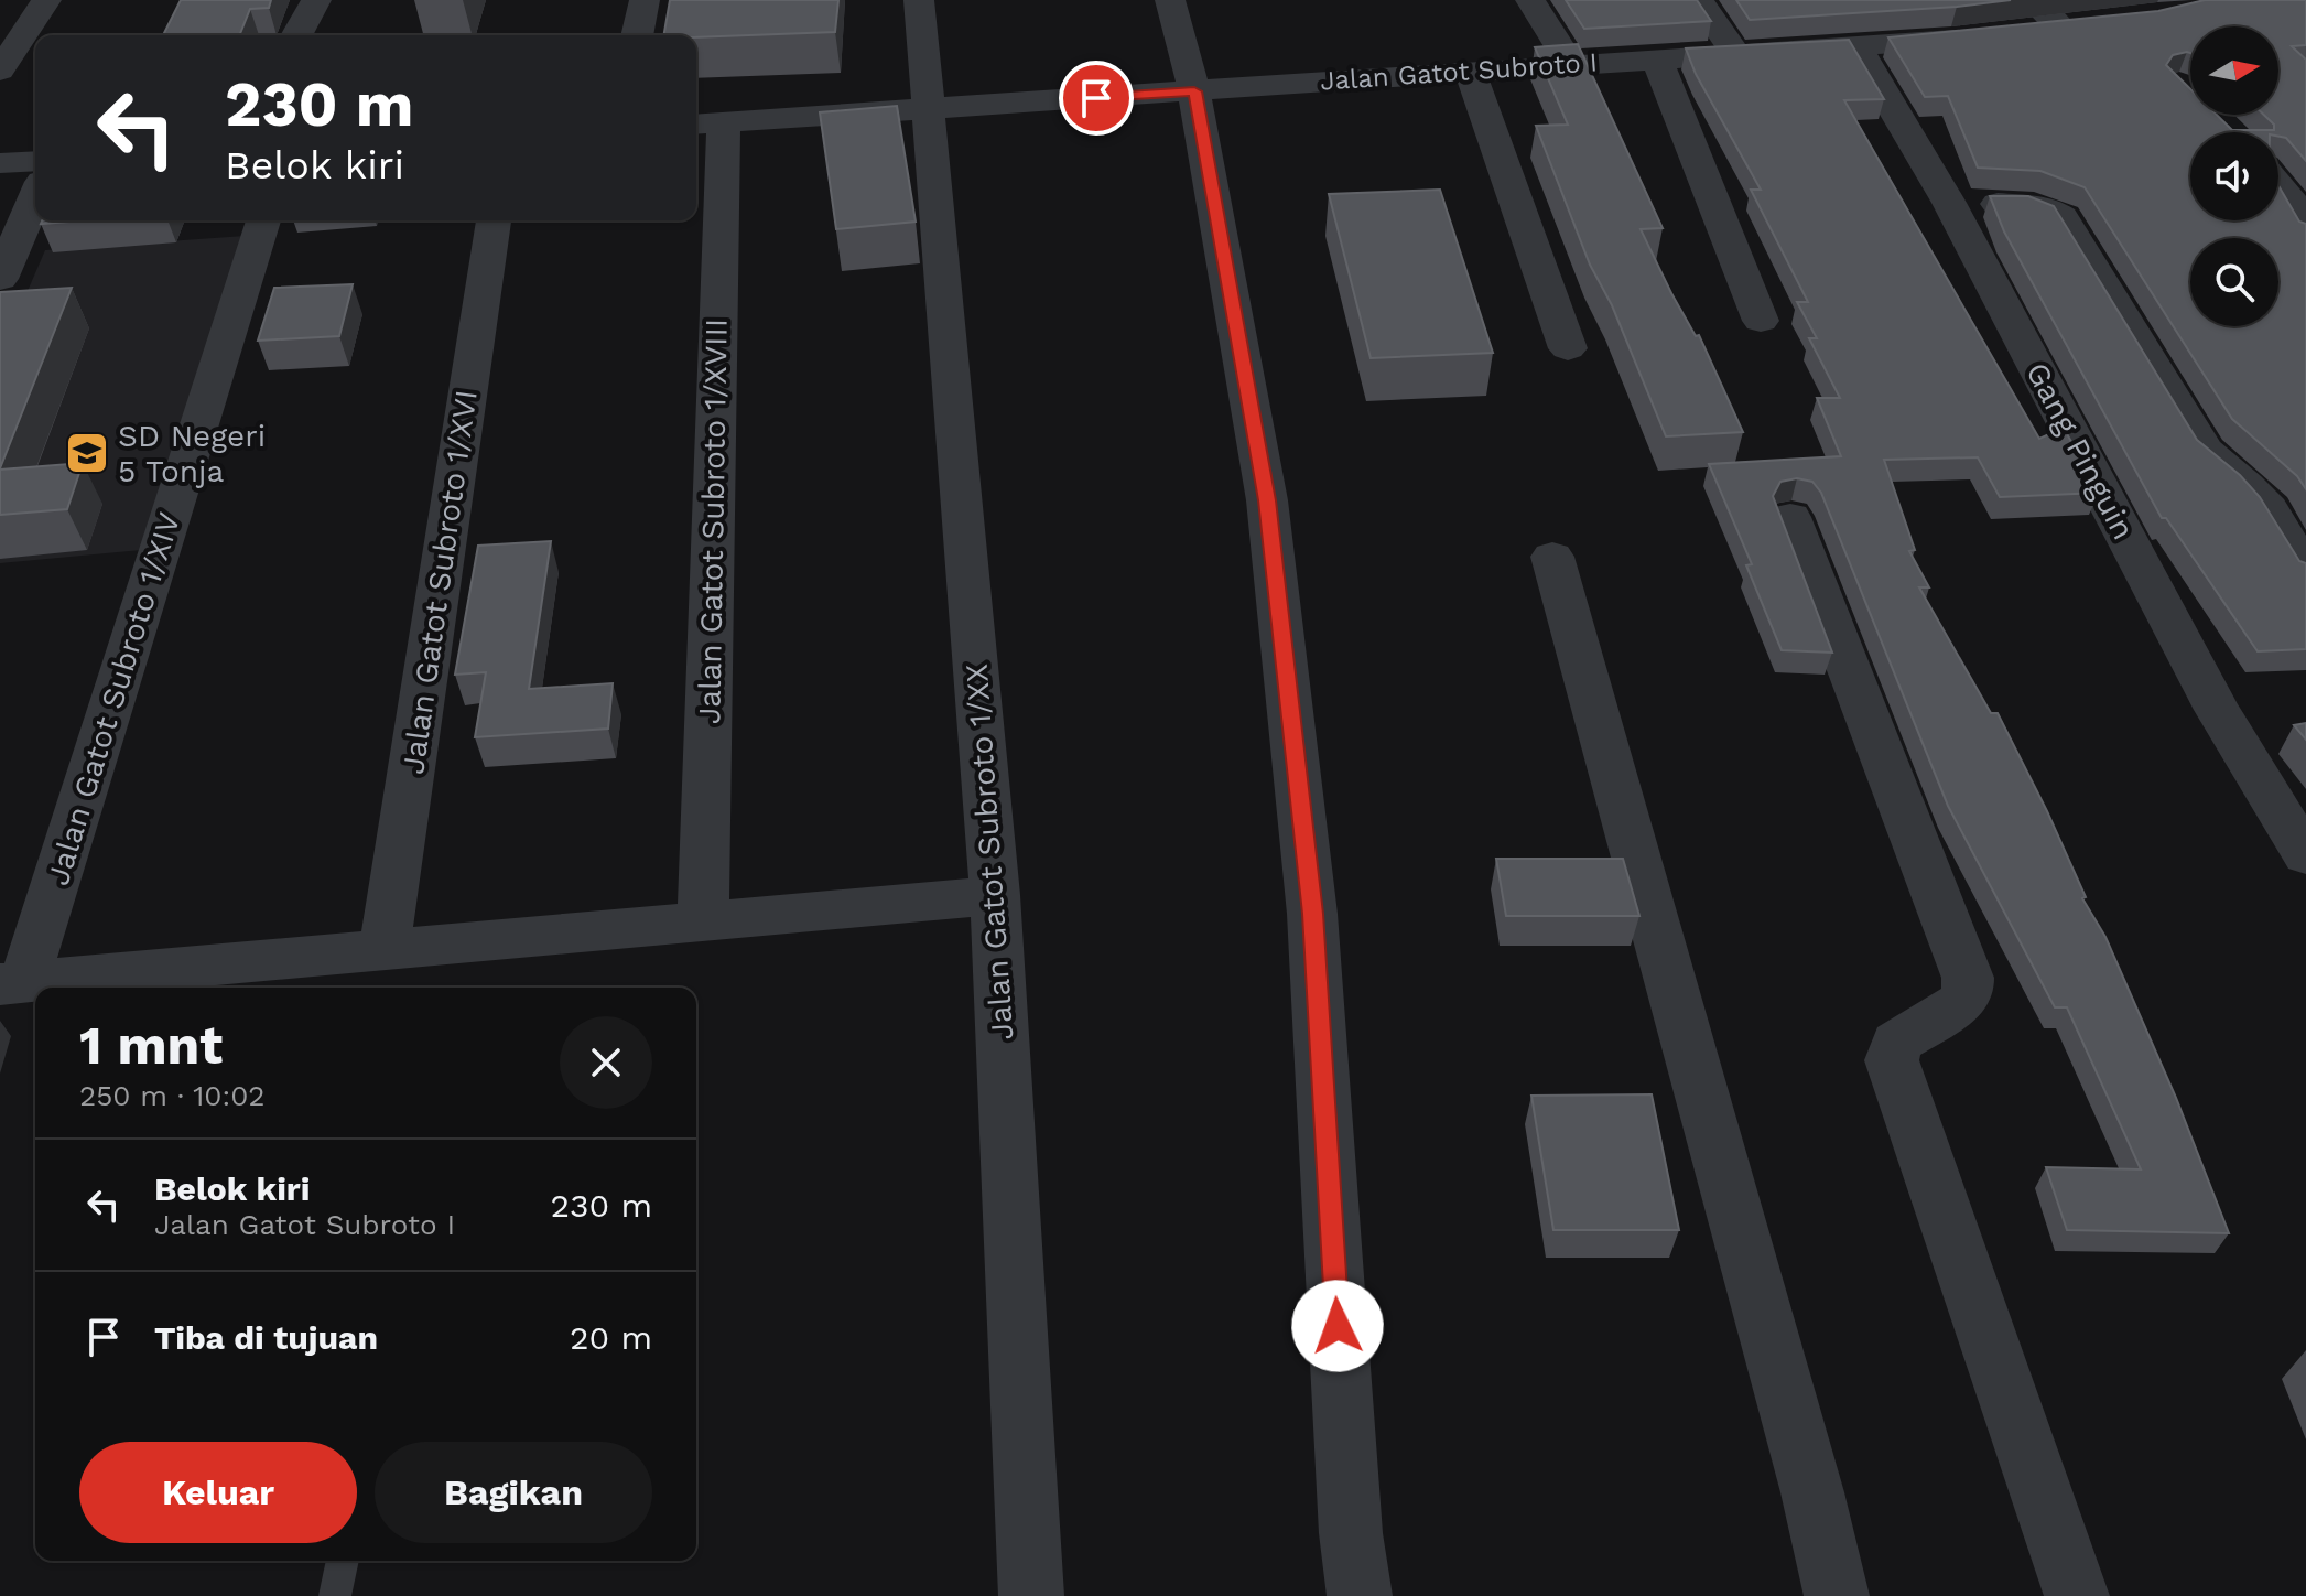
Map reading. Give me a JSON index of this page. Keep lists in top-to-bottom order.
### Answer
{
  "streets": {
    "street": [
      "Jalan Gatot Subroto I",
      "Gang Pinguin",
      "Jalan Gatot Subroto 1/XVIII",
      "Jalan Gatot Subroto 1/XVI",
      "Jalan Gatot Subroto 1/XIV",
      "Jalan Gatot Subroto 1/XX"
    ]
  },
  "crossings": [
    ["Jalan Gatot Subroto I", "Gang Pinguin"],
    ["Jalan Gatot Subroto I", "Jalan Gatot Subroto 1/XVIII"],
    ["Jalan Gatot Subroto I", "Jalan Gatot Subroto 1/XX"]
  ],
  "places": {
    "school or university": ["SD Negeri 5 Tonja"]
  },
  "north": "right",
  "page": {
    "turn": ["230 m", "Belok kiri"],
    "heading": ["1 mnt", "250 m · 10:02"],
    "list": [
      {
        "name": "Belok kiri",
        "note": "Jalan Gatot Subroto I",
        "value": "230 m"
      },
      {
        "name": "Tiba di tujuan",
        "value": "20 m"
      }
    ],
    "buttons": ["Keluar", "Bagikan"]
  }
}
